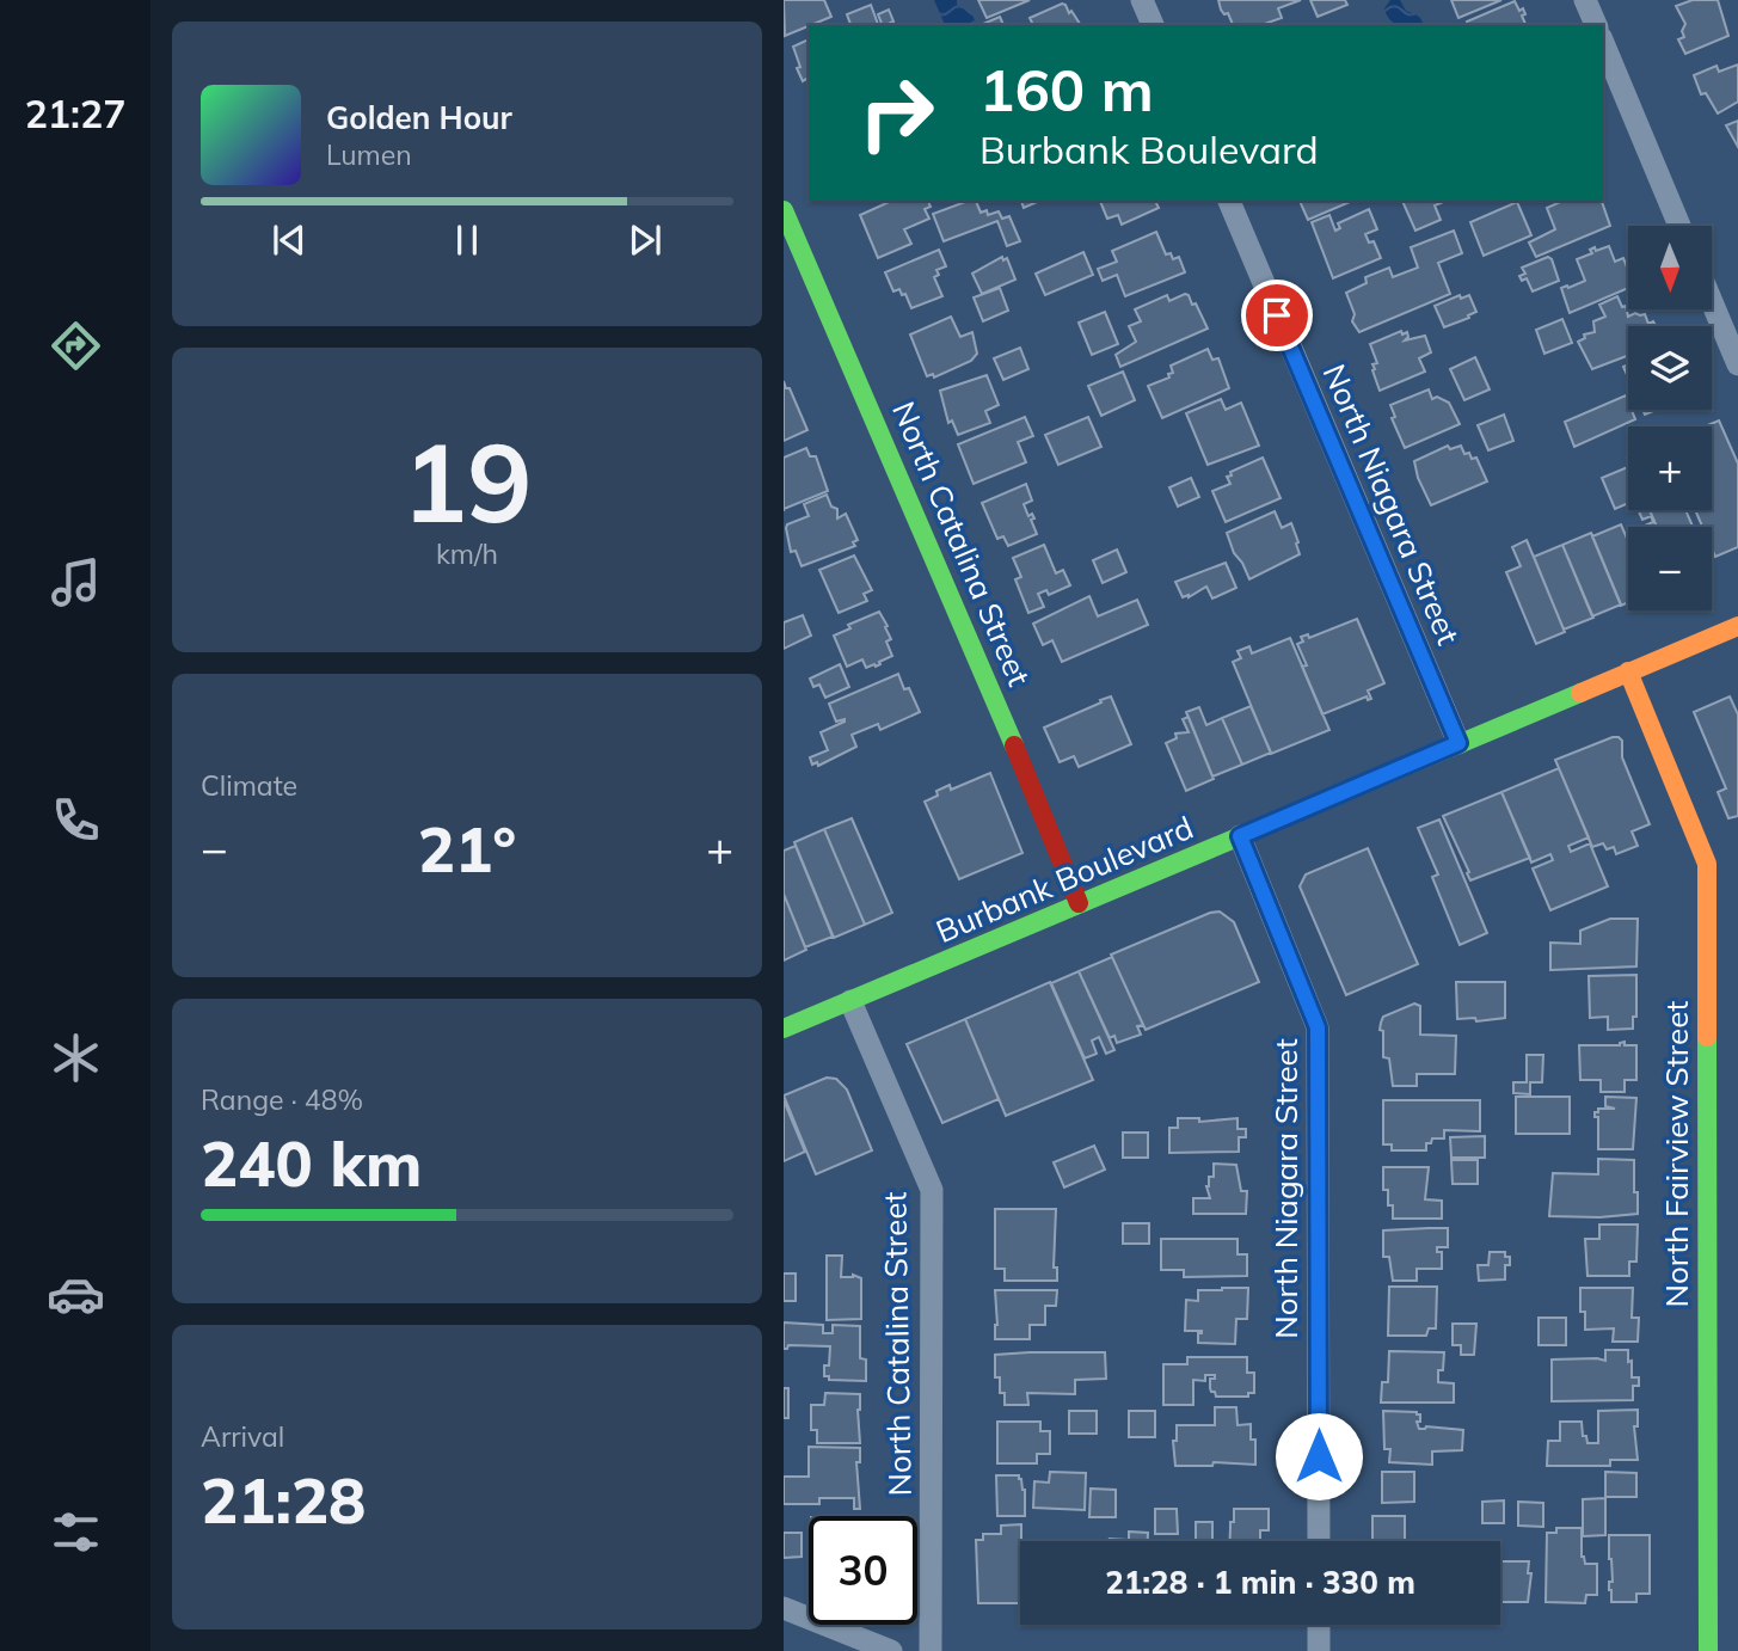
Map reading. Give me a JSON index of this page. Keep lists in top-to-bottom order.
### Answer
{
  "streets": {
    "street": [
      "North Niagara Street",
      "North Catalina Street",
      "Burbank Boulevard",
      "North Fairview Street"
    ]
  },
  "crossings": [
    ["North Niagara Street", "Burbank Boulevard"],
    ["North Catalina Street", "Burbank Boulevard"],
    ["Burbank Boulevard", "North Fairview Street"]
  ],
  "north": "bottom",
  "page": {
    "tabs": "21:27",
    "turn": ["160 m", "Burbank Boulevard"],
    "song": ["Golden Hour", "Lumen"],
    "map_buttons": ["+", "−"],
    "tile": [
      ["19", "km/h"],
      "Climate",
      ["Range · 48%", "240 km"],
      ["Arrival", "21:28"]
    ],
    "heat": ["−", "21°", "+"],
    "limit": "30",
    "trip": "21:28 · 1 min · 330 m"
  }
}
